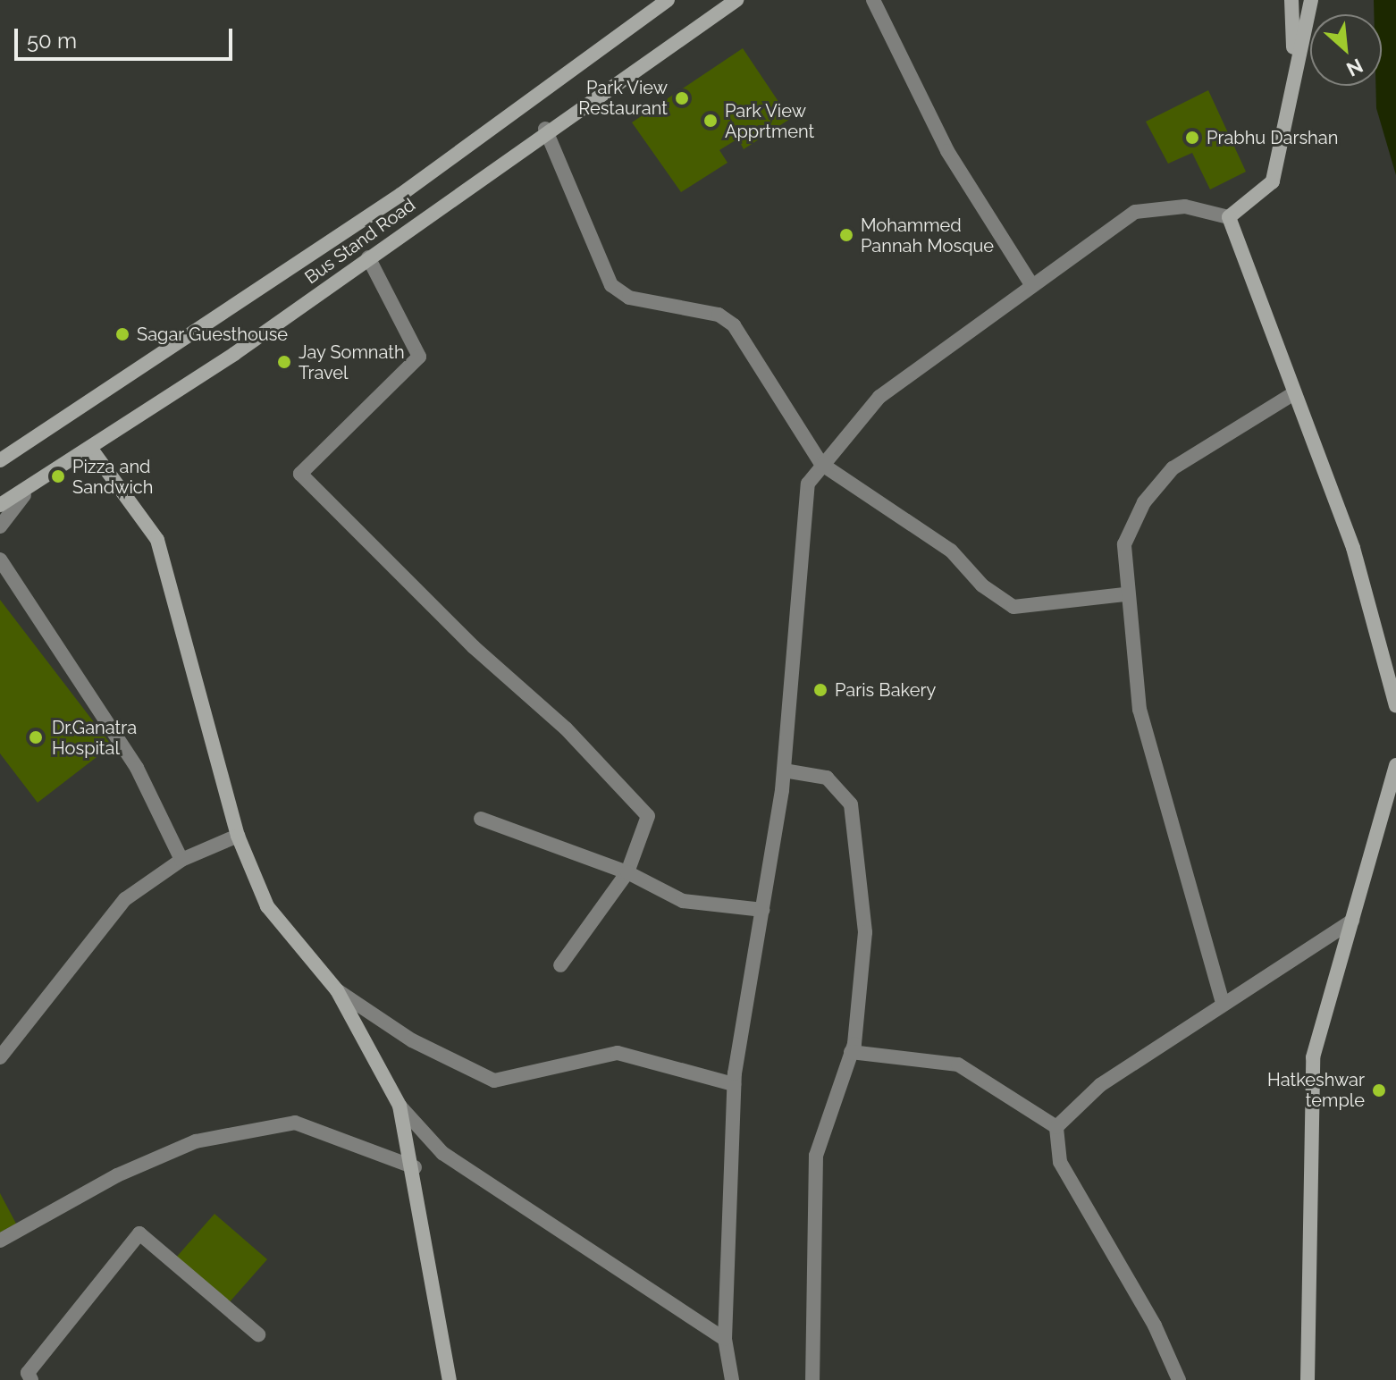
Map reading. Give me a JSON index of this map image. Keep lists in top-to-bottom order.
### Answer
{
  "streets": {
    "street": ["Bus Stand Road"]
  },
  "places": [
    "Park View Restaurant",
    "Park View Apprtment",
    "Prabhu Darshan",
    "Mohammed Pannah Mosque",
    "Sagar Guesthouse",
    "Jay Somnath Travel",
    "Pizza and Sandwich",
    "Paris Bakery",
    "Dr.Ganatra Hospital",
    "Hatkeshwar temple"
  ],
  "scale_bar": "50 m",
  "north": "bottom right"
}
